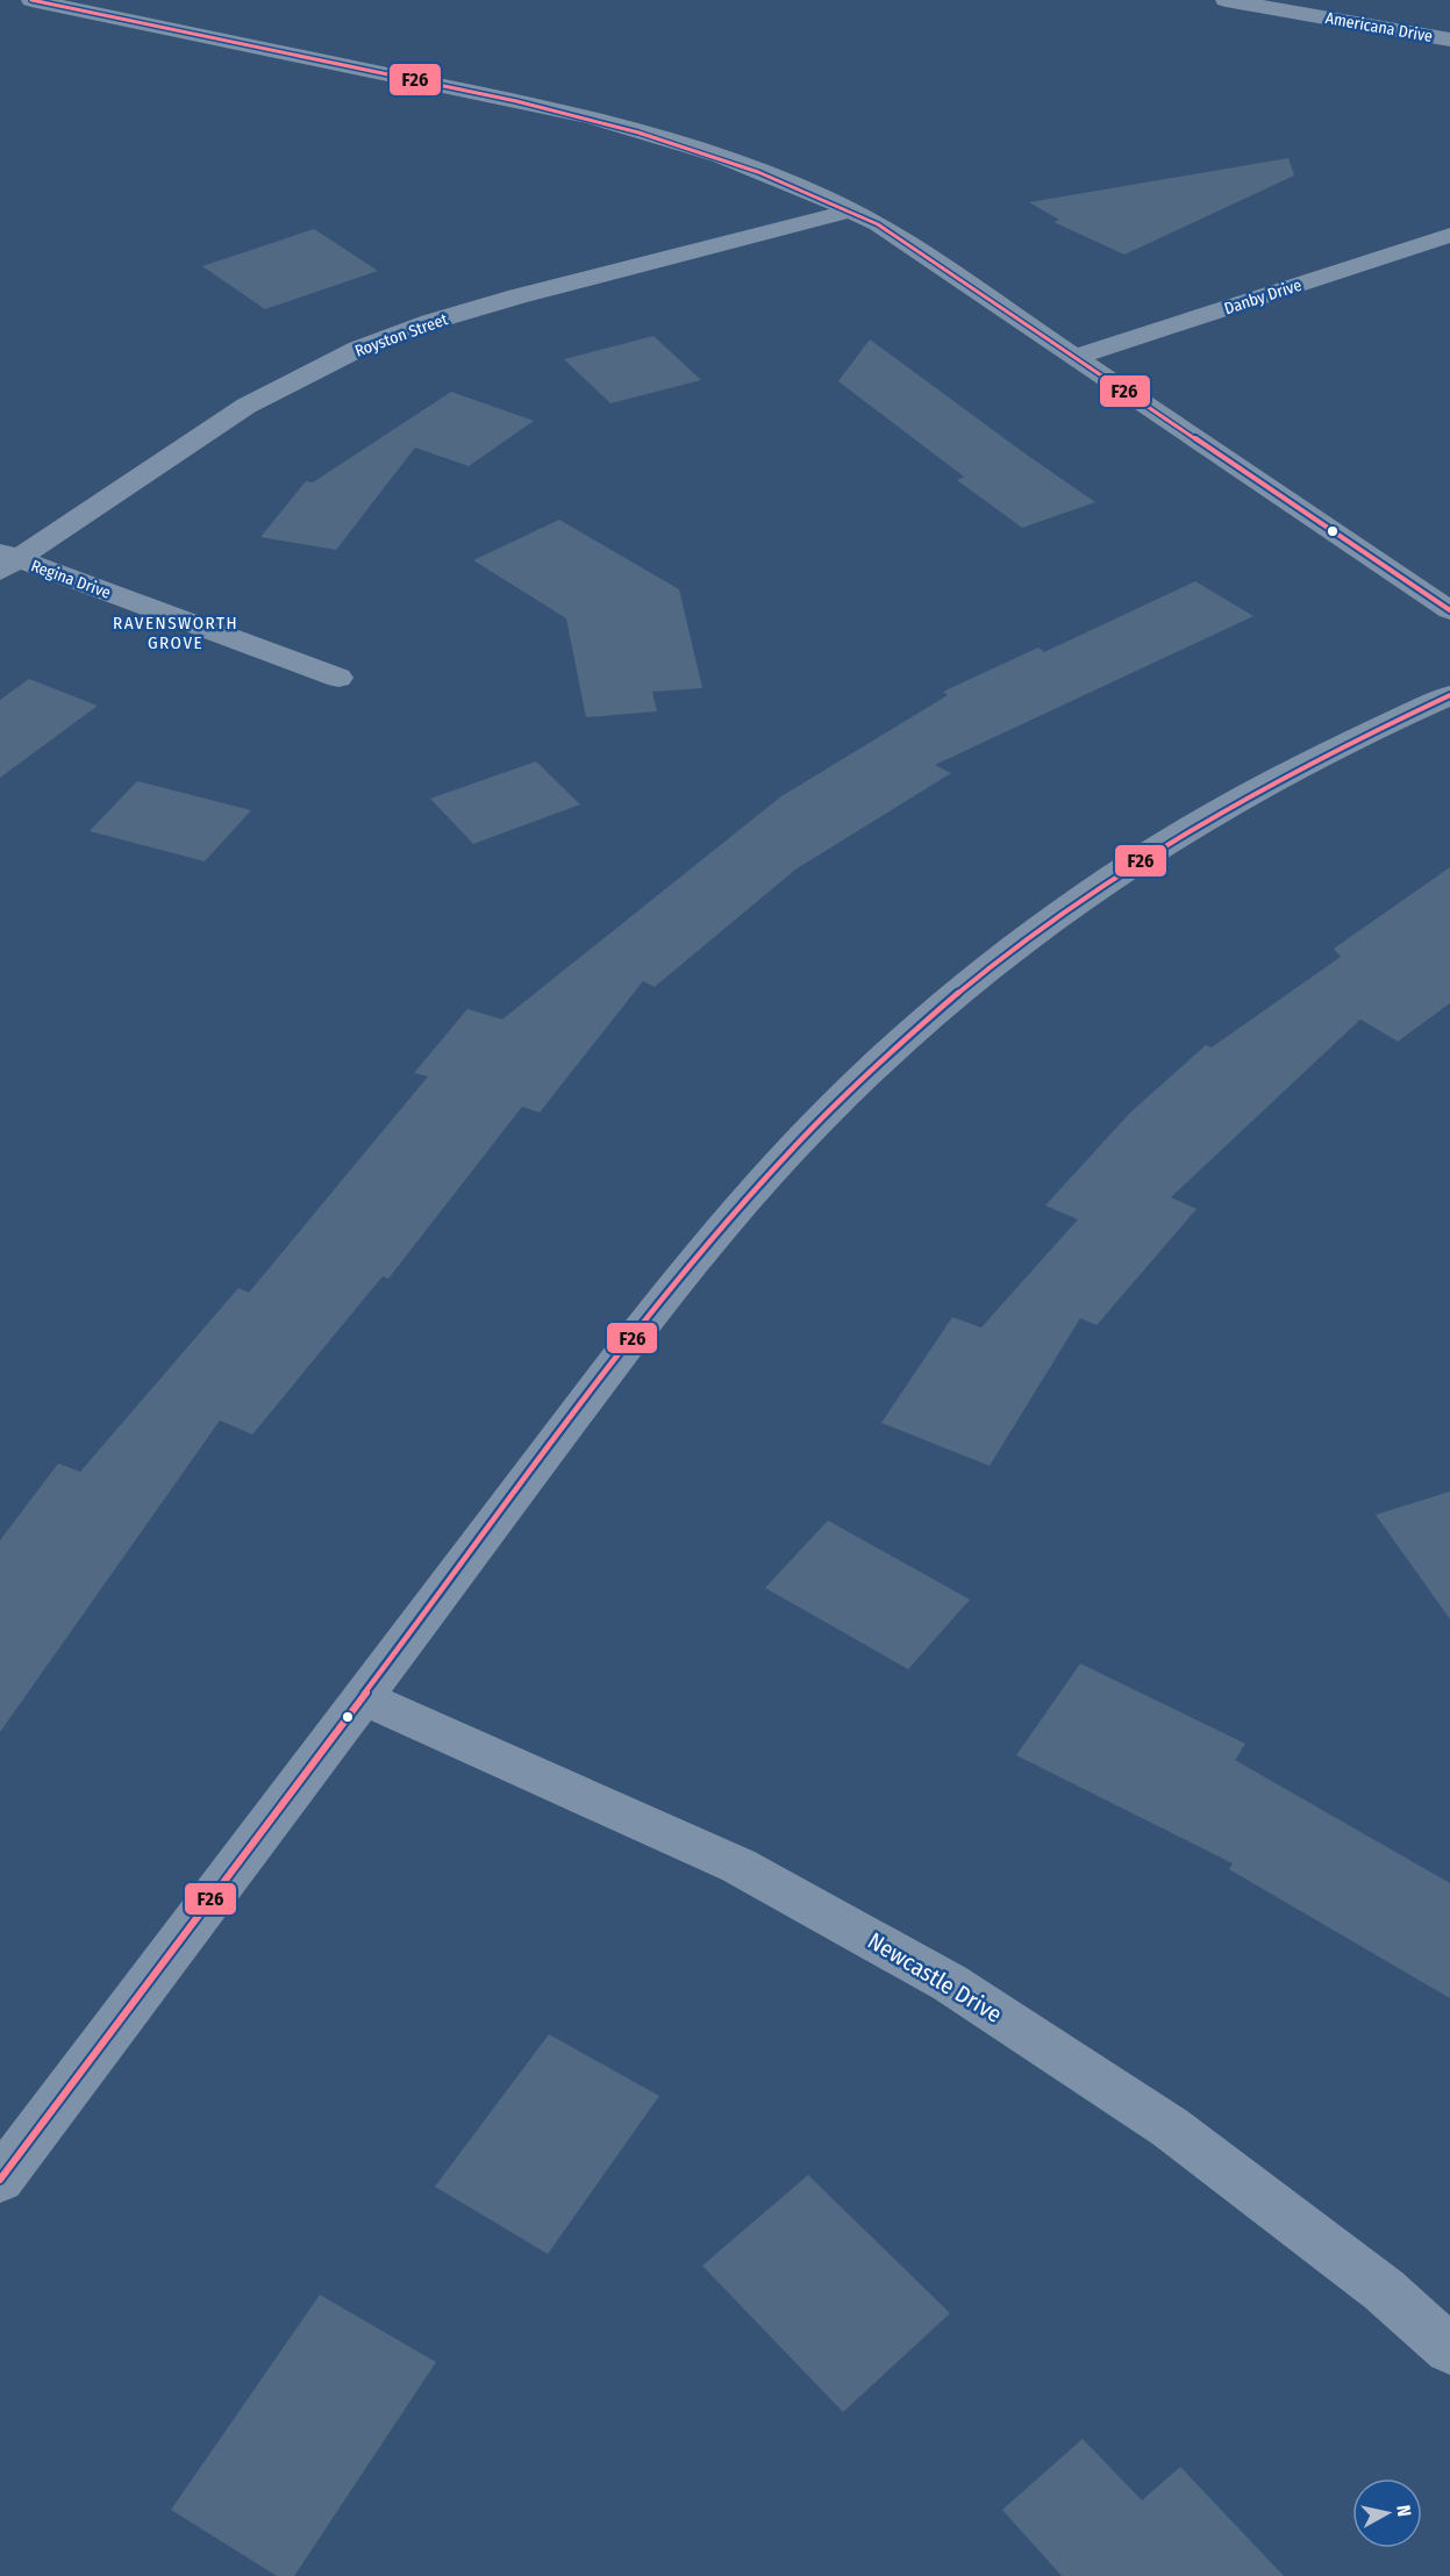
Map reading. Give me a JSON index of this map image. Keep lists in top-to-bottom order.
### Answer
{
  "streets": {
    "street": [
      "Americana Drive",
      "Danby Drive",
      "Royston Street",
      "Regina Drive",
      "Newcastle Drive"
    ]
  },
  "crossings": [
    ["Royston Street", "Regina Drive"]
  ],
  "districts": ["RAVENSWORTH GROVE"],
  "lines": ["transit line F26"],
  "north": "right"
}
